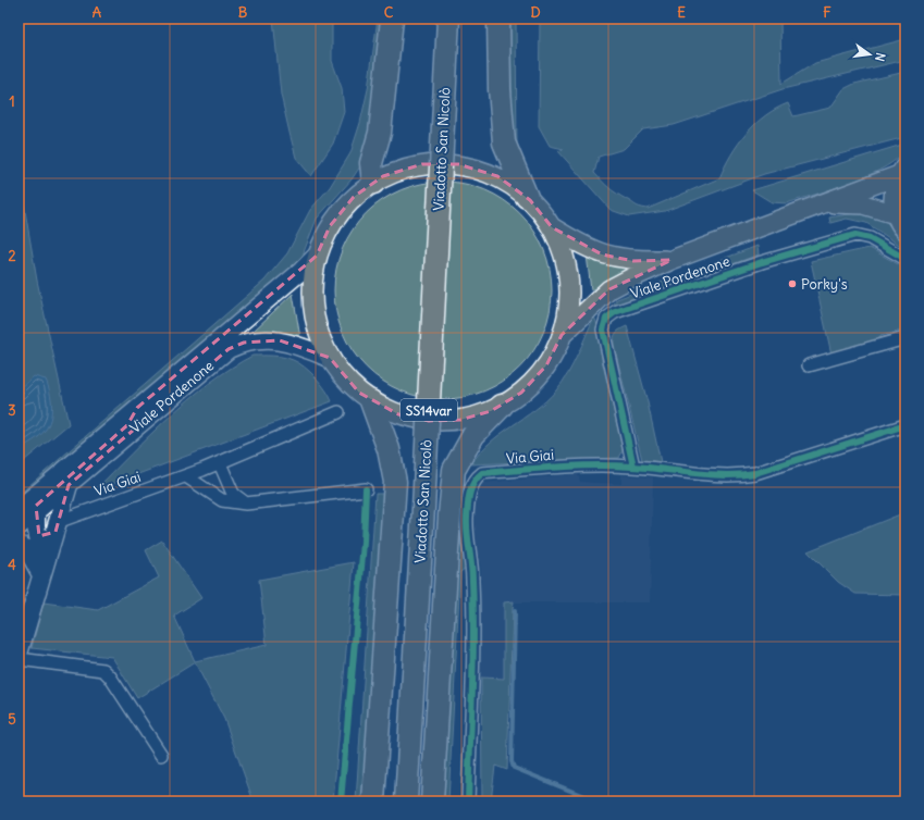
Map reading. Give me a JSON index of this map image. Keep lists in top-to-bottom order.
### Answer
{
  "streets": {
    "highway": ["Viadotto San Nicolò", "SS14var"],
    "main road": ["Viale Pordenone"],
    "street": ["Via Giai"]
  },
  "crossings": [
    ["Viale Pordenone", "Via Giai"]
  ],
  "places": ["Porky's"],
  "north": "right",
  "grid": {
    "columns": [
      "A",
      "B",
      "C",
      "D",
      "E",
      "F"
    ],
    "rows": [
      "1",
      "2",
      "3",
      "4",
      "5"
    ]
  }
}
